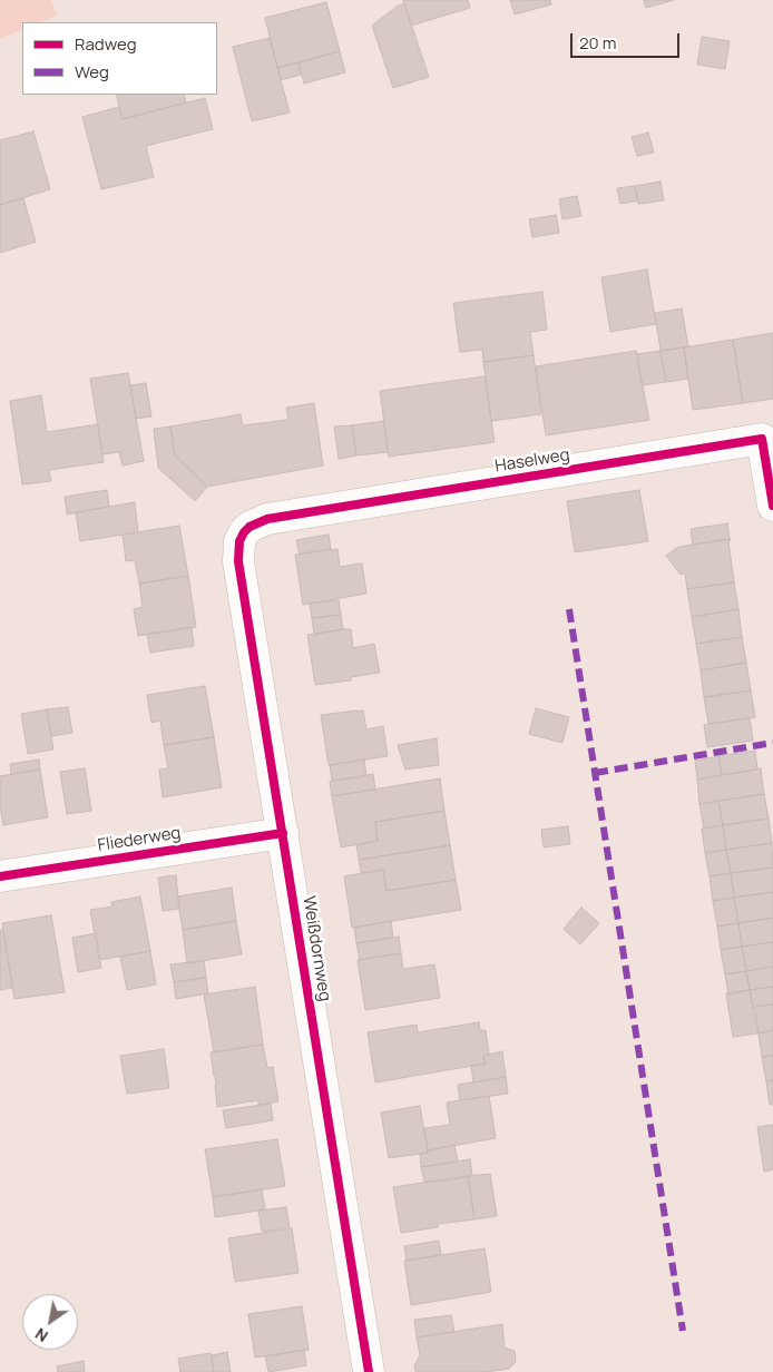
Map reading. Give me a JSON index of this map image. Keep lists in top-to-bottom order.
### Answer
{
  "streets": {
    "street": ["Haselweg", "Fliederweg", "Weißdornweg"]
  },
  "crossings": [
    ["Haselweg", "Weißdornweg"],
    ["Fliederweg", "Weißdornweg"]
  ],
  "legend": ["Radweg", "Weg"],
  "scale_bar": "20 m",
  "north": "bottom left"
}
